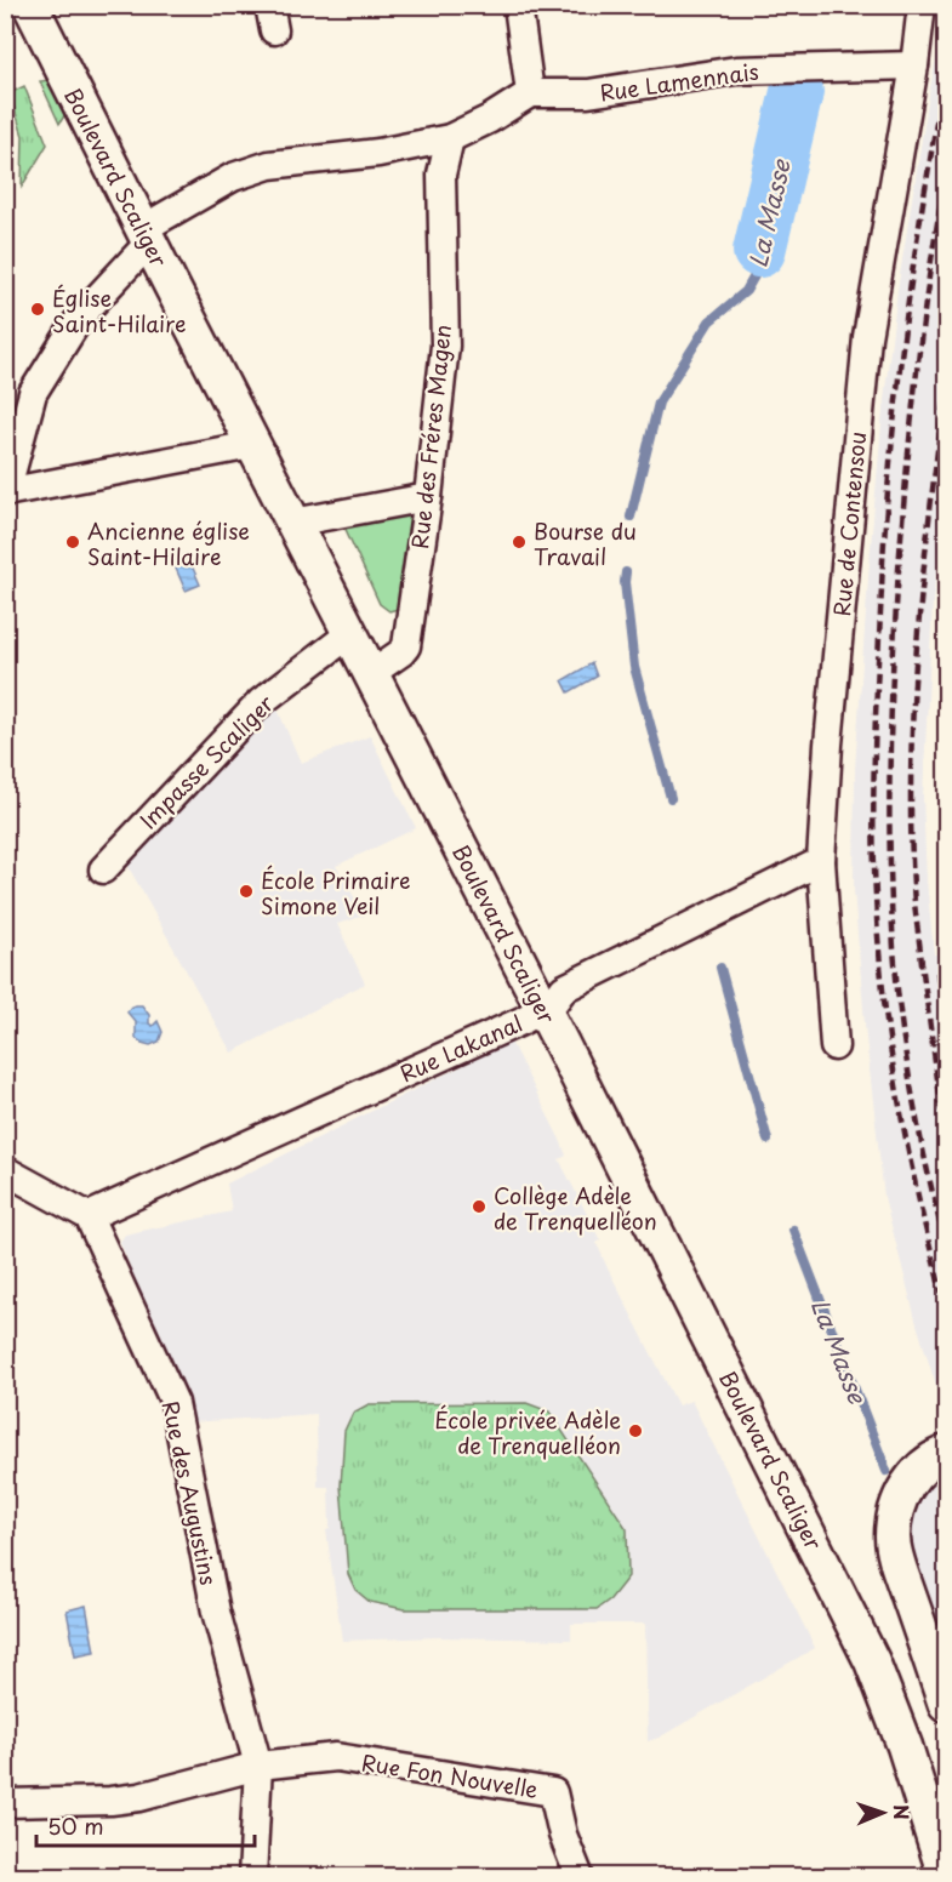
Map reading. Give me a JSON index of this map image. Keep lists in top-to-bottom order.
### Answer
{
  "streets": {
    "street": [
      "Rue Lamennais",
      "Boulevard Scaliger",
      "Rue des Fréres Magen",
      "Rue de Contensou",
      "Impasse Scaliger",
      "Rue Lakanal",
      "Rue des Augustins",
      "Rue Fon Nouvelle"
    ]
  },
  "crossings": [
    ["Rue Lamennais", "Rue de Contensou"],
    ["Boulevard Scaliger", "Rue des Fréres Magen"],
    ["Boulevard Scaliger", "Impasse Scaliger"],
    ["Boulevard Scaliger", "Rue Lakanal"],
    ["Rue de Contensou", "Rue Lakanal"],
    ["Rue Lakanal", "Rue des Augustins"],
    ["Rue des Augustins", "Rue Fon Nouvelle"]
  ],
  "water": ["La Masse"],
  "places": [
    "Église Saint-Hilaire",
    "Ancienne église Saint-Hilaire",
    "Bourse du Travail",
    "École Primaire Simone Veil",
    "Collège Adèle de Trenquelléon",
    "École privée Adèle de Trenquelléon"
  ],
  "scale_bar": "50 m",
  "north": "right"
}
